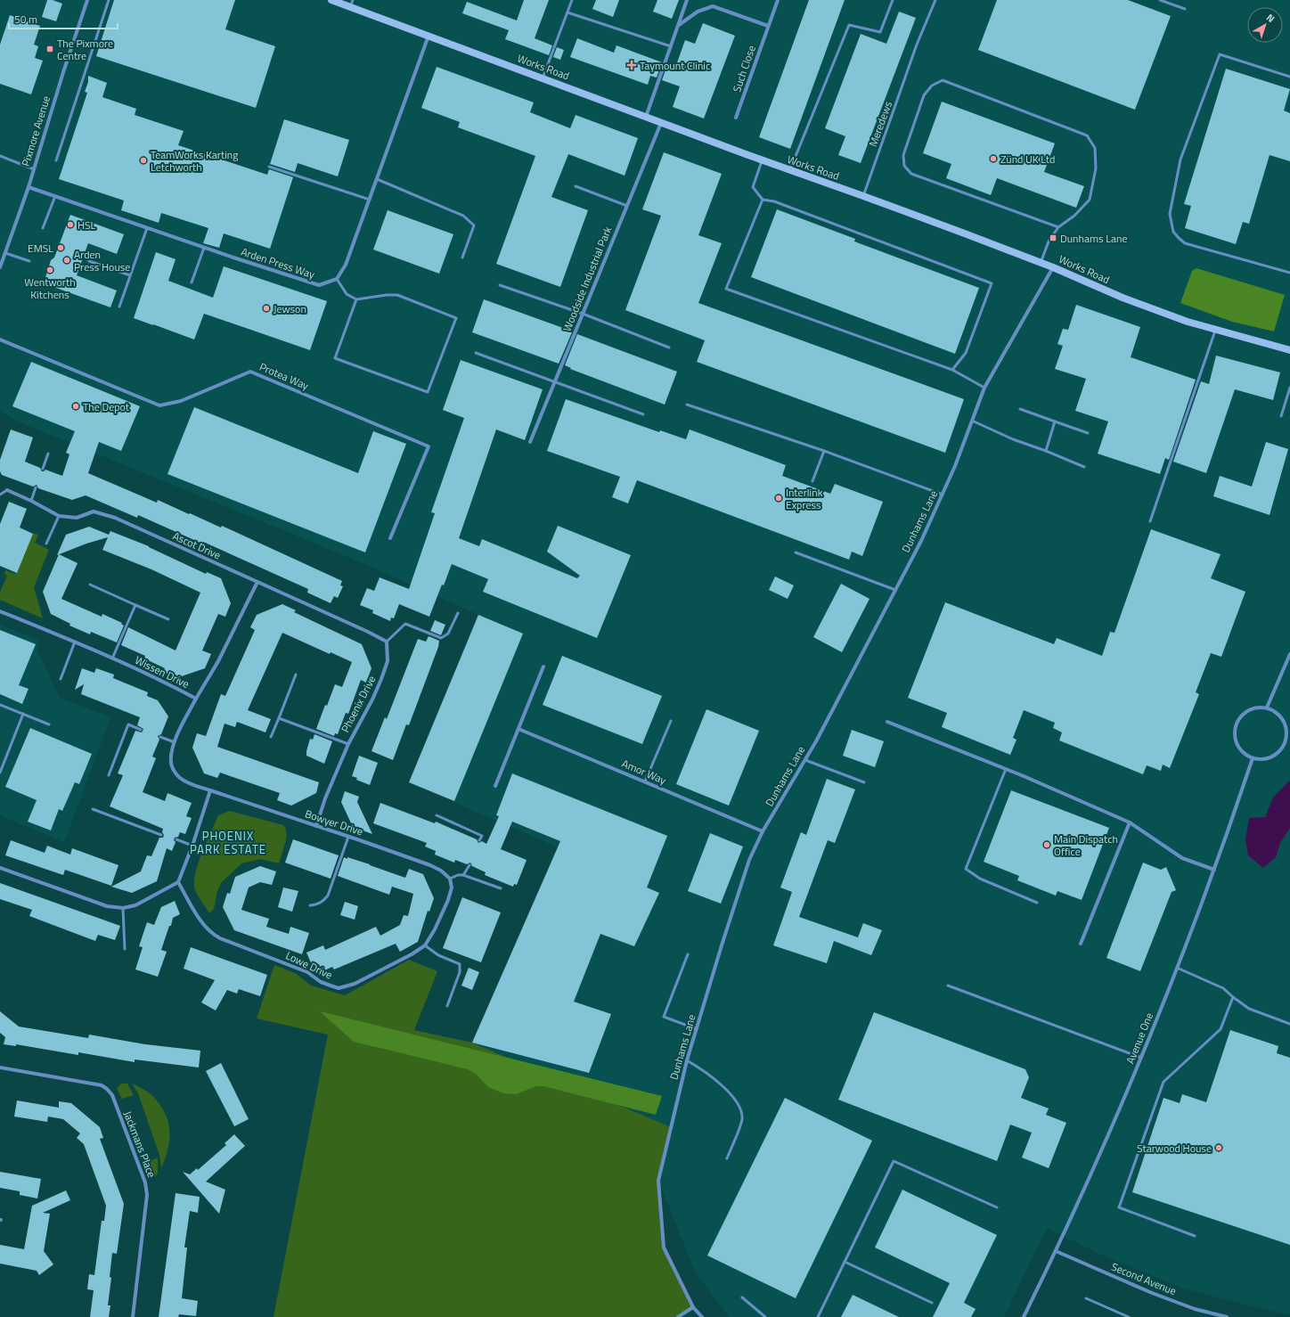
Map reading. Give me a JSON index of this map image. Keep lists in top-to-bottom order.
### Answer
{
  "streets": {
    "street": [
      "Works Road",
      "Such Close",
      "Pixmore Avenue",
      "Arden Press Way",
      "Woodside Industrial Park",
      "Protea Way",
      "Dunhams Lane",
      "Ascot Drive",
      "Wissen Drive",
      "Phoenix Drive",
      "Amor Way",
      "Bowyer Drive",
      "Lowe Drive",
      "Avenue One",
      "Jackmans Place",
      "Second Avenue"
    ],
    "lane": ["Meredews"]
  },
  "crossings": [
    ["Works Road", "Meredews"],
    ["Works Road", "Woodside Industrial Park"],
    ["Works Road", "Dunhams Lane"],
    ["Pixmore Avenue", "Arden Press Way"],
    ["Dunhams Lane", "Amor Way"],
    ["Wissen Drive", "Bowyer Drive"],
    ["Phoenix Drive", "Bowyer Drive"],
    ["Bowyer Drive", "Lowe Drive"],
    ["Avenue One", "Second Avenue"]
  ],
  "districts": ["PHOENIX PARK ESTATE"],
  "places": {
    "transit": ["The Pixmore Centre", "Dunhams Lane"],
    "health": ["Taymount Clinic"],
    "other": [
      "Zünd UK Ltd",
      "TeamWorks Karting Letchworth",
      "HSL",
      "EMSL",
      "Arden Press House",
      "Wentworth Kitchens",
      "Jewson",
      "The Depot",
      "Interlink Express",
      "Main Dispatch Office",
      "Starwood House"
    ]
  },
  "scale_bar": "50 m",
  "north": "top right"
}
